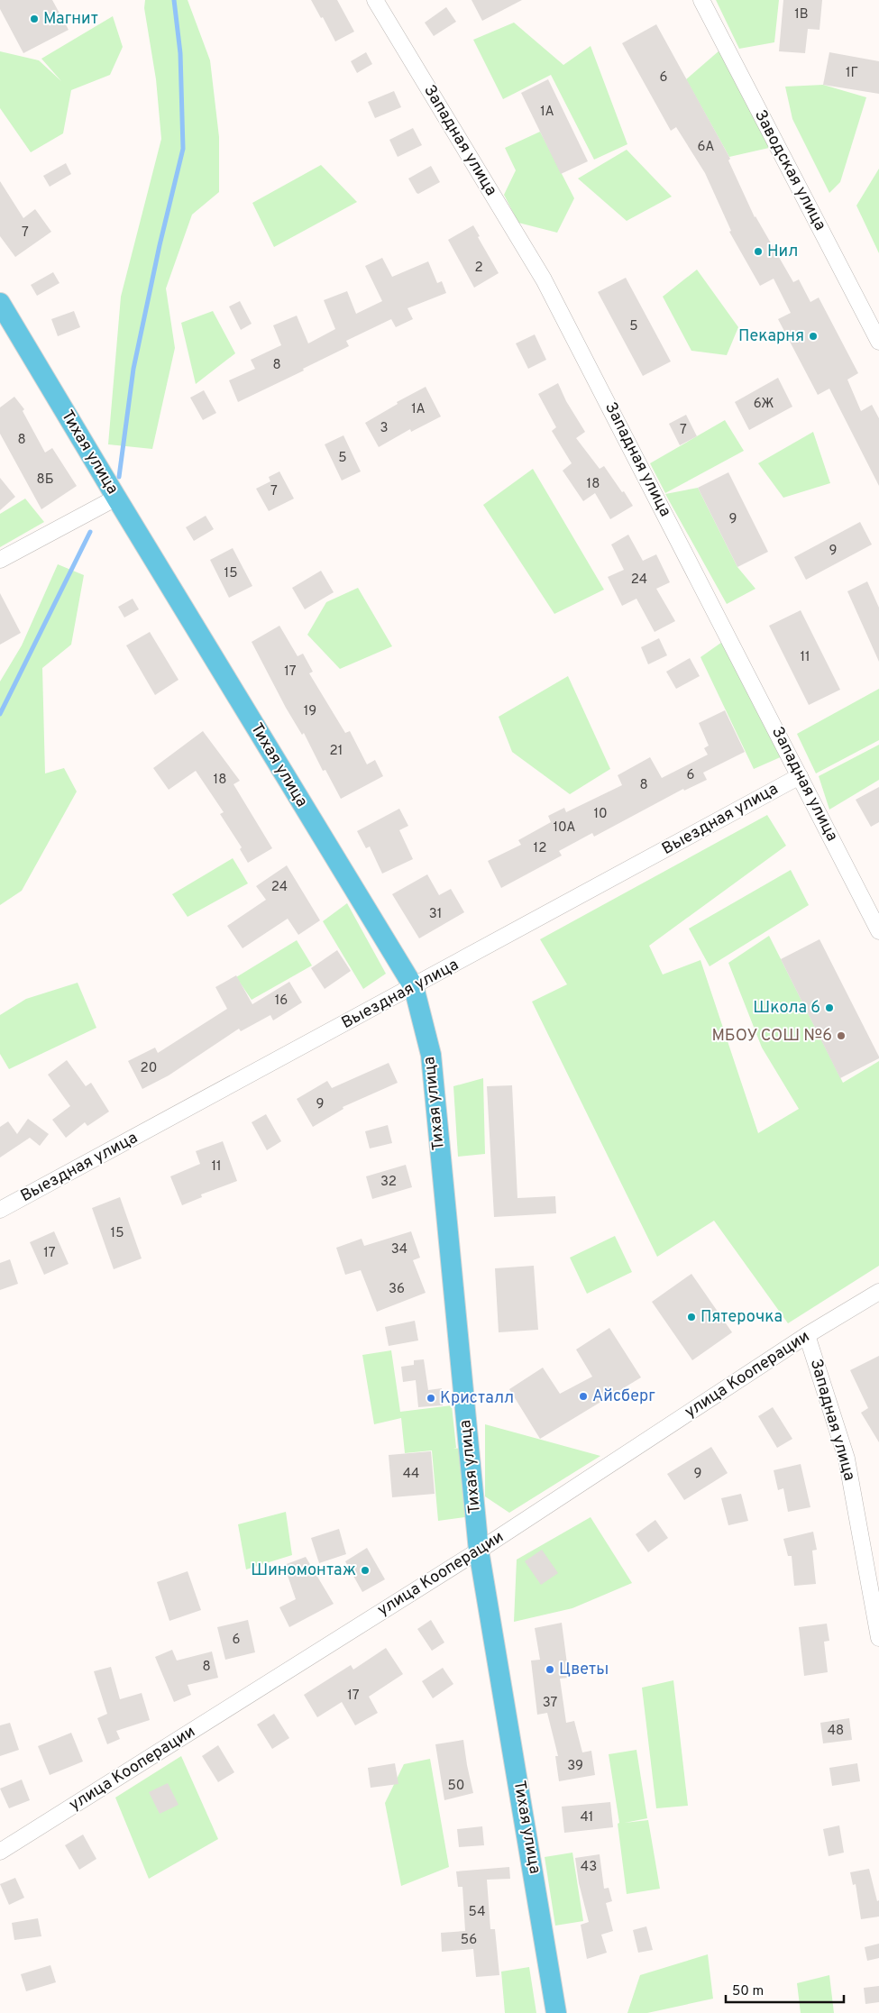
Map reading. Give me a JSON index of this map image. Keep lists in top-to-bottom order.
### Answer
{
  "streets": {
    "main road": ["Тихая улица"],
    "street": [
      "Западная улица",
      "Заводская улица",
      "Выездная улица",
      "улица Кооперации"
    ]
  },
  "crossings": [
    ["Западная улица", "Выездная улица"],
    ["Западная улица", "улица Кооперации"],
    ["Тихая улица", "Выездная улица"],
    ["Тихая улица", "улица Кооперации"]
  ],
  "places": [
    "Магнит",
    "Нил",
    "Пекарня",
    "Школа 6",
    "МБОУ СОШ №6",
    "Пятерочка",
    "Айсберг",
    "Кристалл",
    "Шиномонтаж",
    "Цветы"
  ],
  "house_numbers": [
    "1В",
    "1Г",
    "6",
    "1А",
    "6А",
    "7",
    "2",
    "5",
    "8",
    "6Ж",
    "1А",
    "3",
    "7",
    "8",
    "5",
    "8Б",
    "18",
    "7",
    "9",
    "9",
    "15",
    "24",
    "11",
    "17",
    "19",
    "21",
    "6",
    "18",
    "8",
    "10",
    "10А",
    "12",
    "24",
    "31",
    "16",
    "20",
    "9",
    "11",
    "32",
    "15",
    "34",
    "17",
    "36",
    "44",
    "9",
    "6",
    "8",
    "17",
    "37",
    "48",
    "39",
    "50",
    "41",
    "43",
    "54",
    "56"
  ],
  "scale_bar": "50 m"
}
